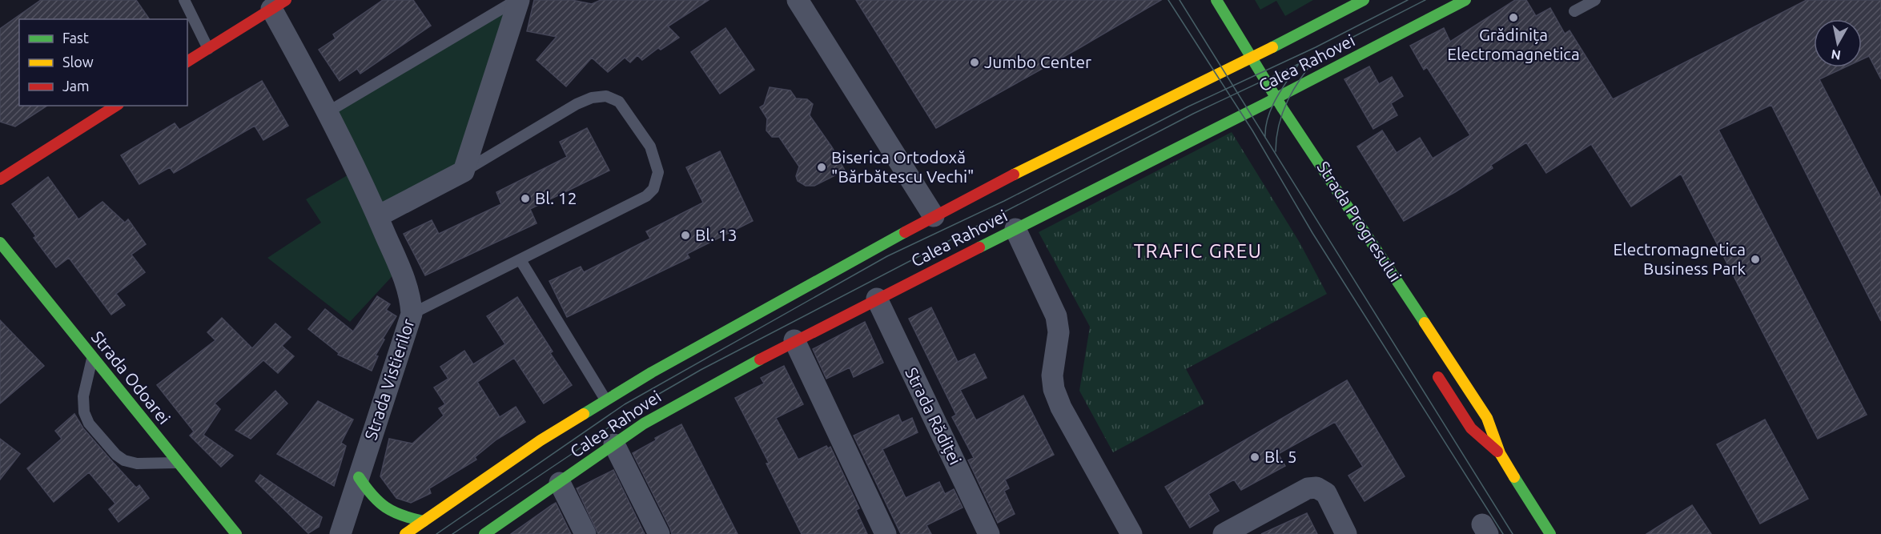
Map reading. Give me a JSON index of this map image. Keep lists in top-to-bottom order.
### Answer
{
  "streets": {
    "main road": ["Calea Rahovei", "Strada Progresului", "Strada Odoarei"],
    "street": ["Strada Vistierilor", "Strada Rădiței"]
  },
  "crossings": [
    ["Calea Rahovei", "Strada Progresului"],
    ["Calea Rahovei", "Strada Rădiței"]
  ],
  "districts": ["TRAFIC GREU"],
  "places": [
    "Grădinița Electromagnetica",
    "Jumbo Center",
    "Biserica Ortodoxă \"Bărbătescu Vechi\"",
    "Bl. 12",
    "Bl. 13",
    "Electromagnetica Business Park",
    "Bl. 5"
  ],
  "legend": ["Fast", "Slow", "Jam"],
  "north": "bottom"
}
